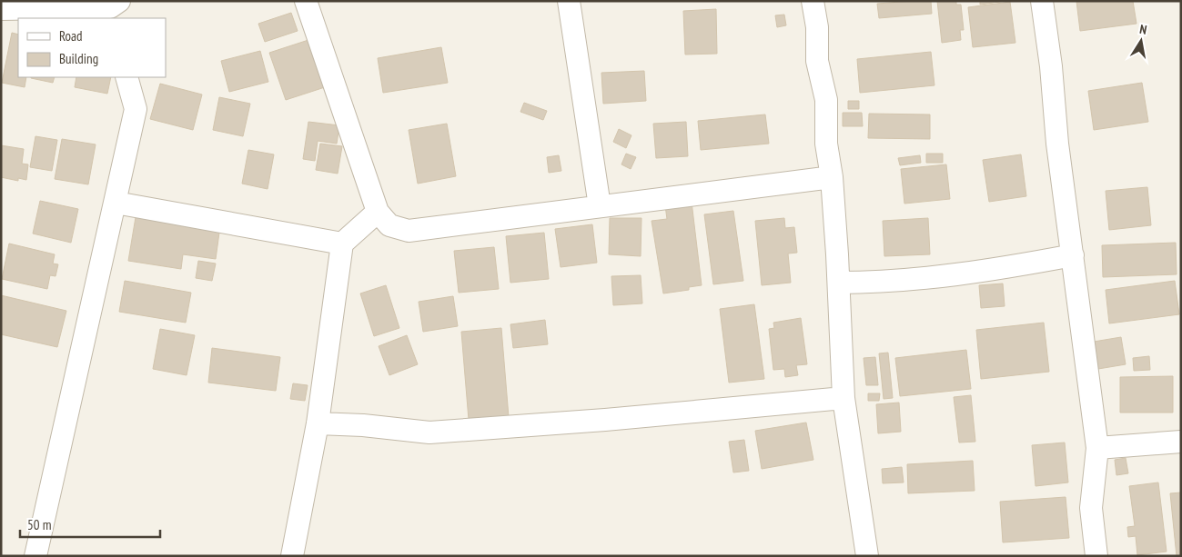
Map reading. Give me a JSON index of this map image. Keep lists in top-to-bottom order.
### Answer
{
  "legend": ["Road", "Building"],
  "scale_bar": "50 m",
  "north": "top"
}
